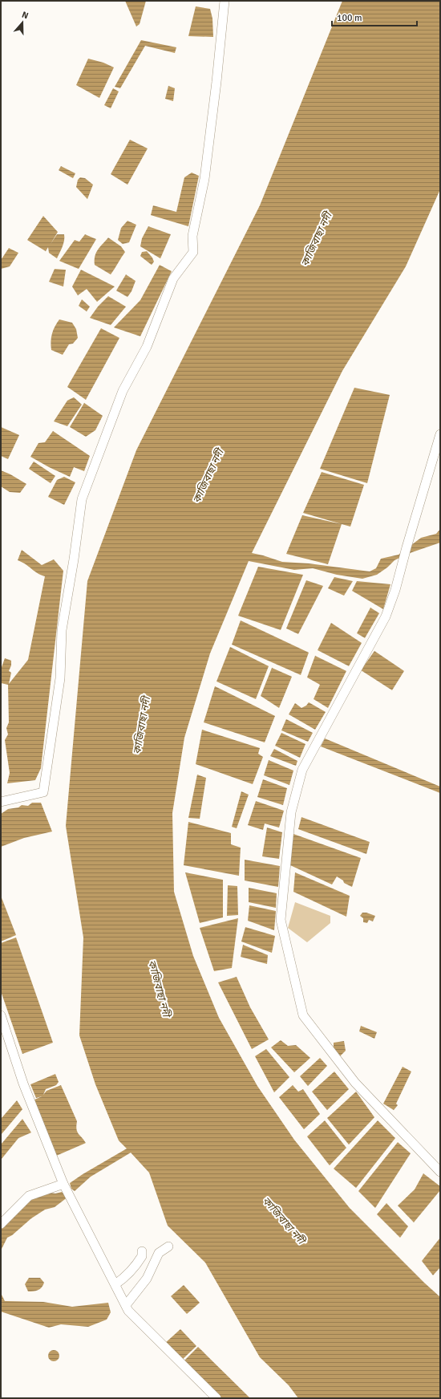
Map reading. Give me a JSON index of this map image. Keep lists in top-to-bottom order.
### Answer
{
  "water": ["কাজিবাছা নদী"],
  "scale_bar": "100 m",
  "north": "top"
}
